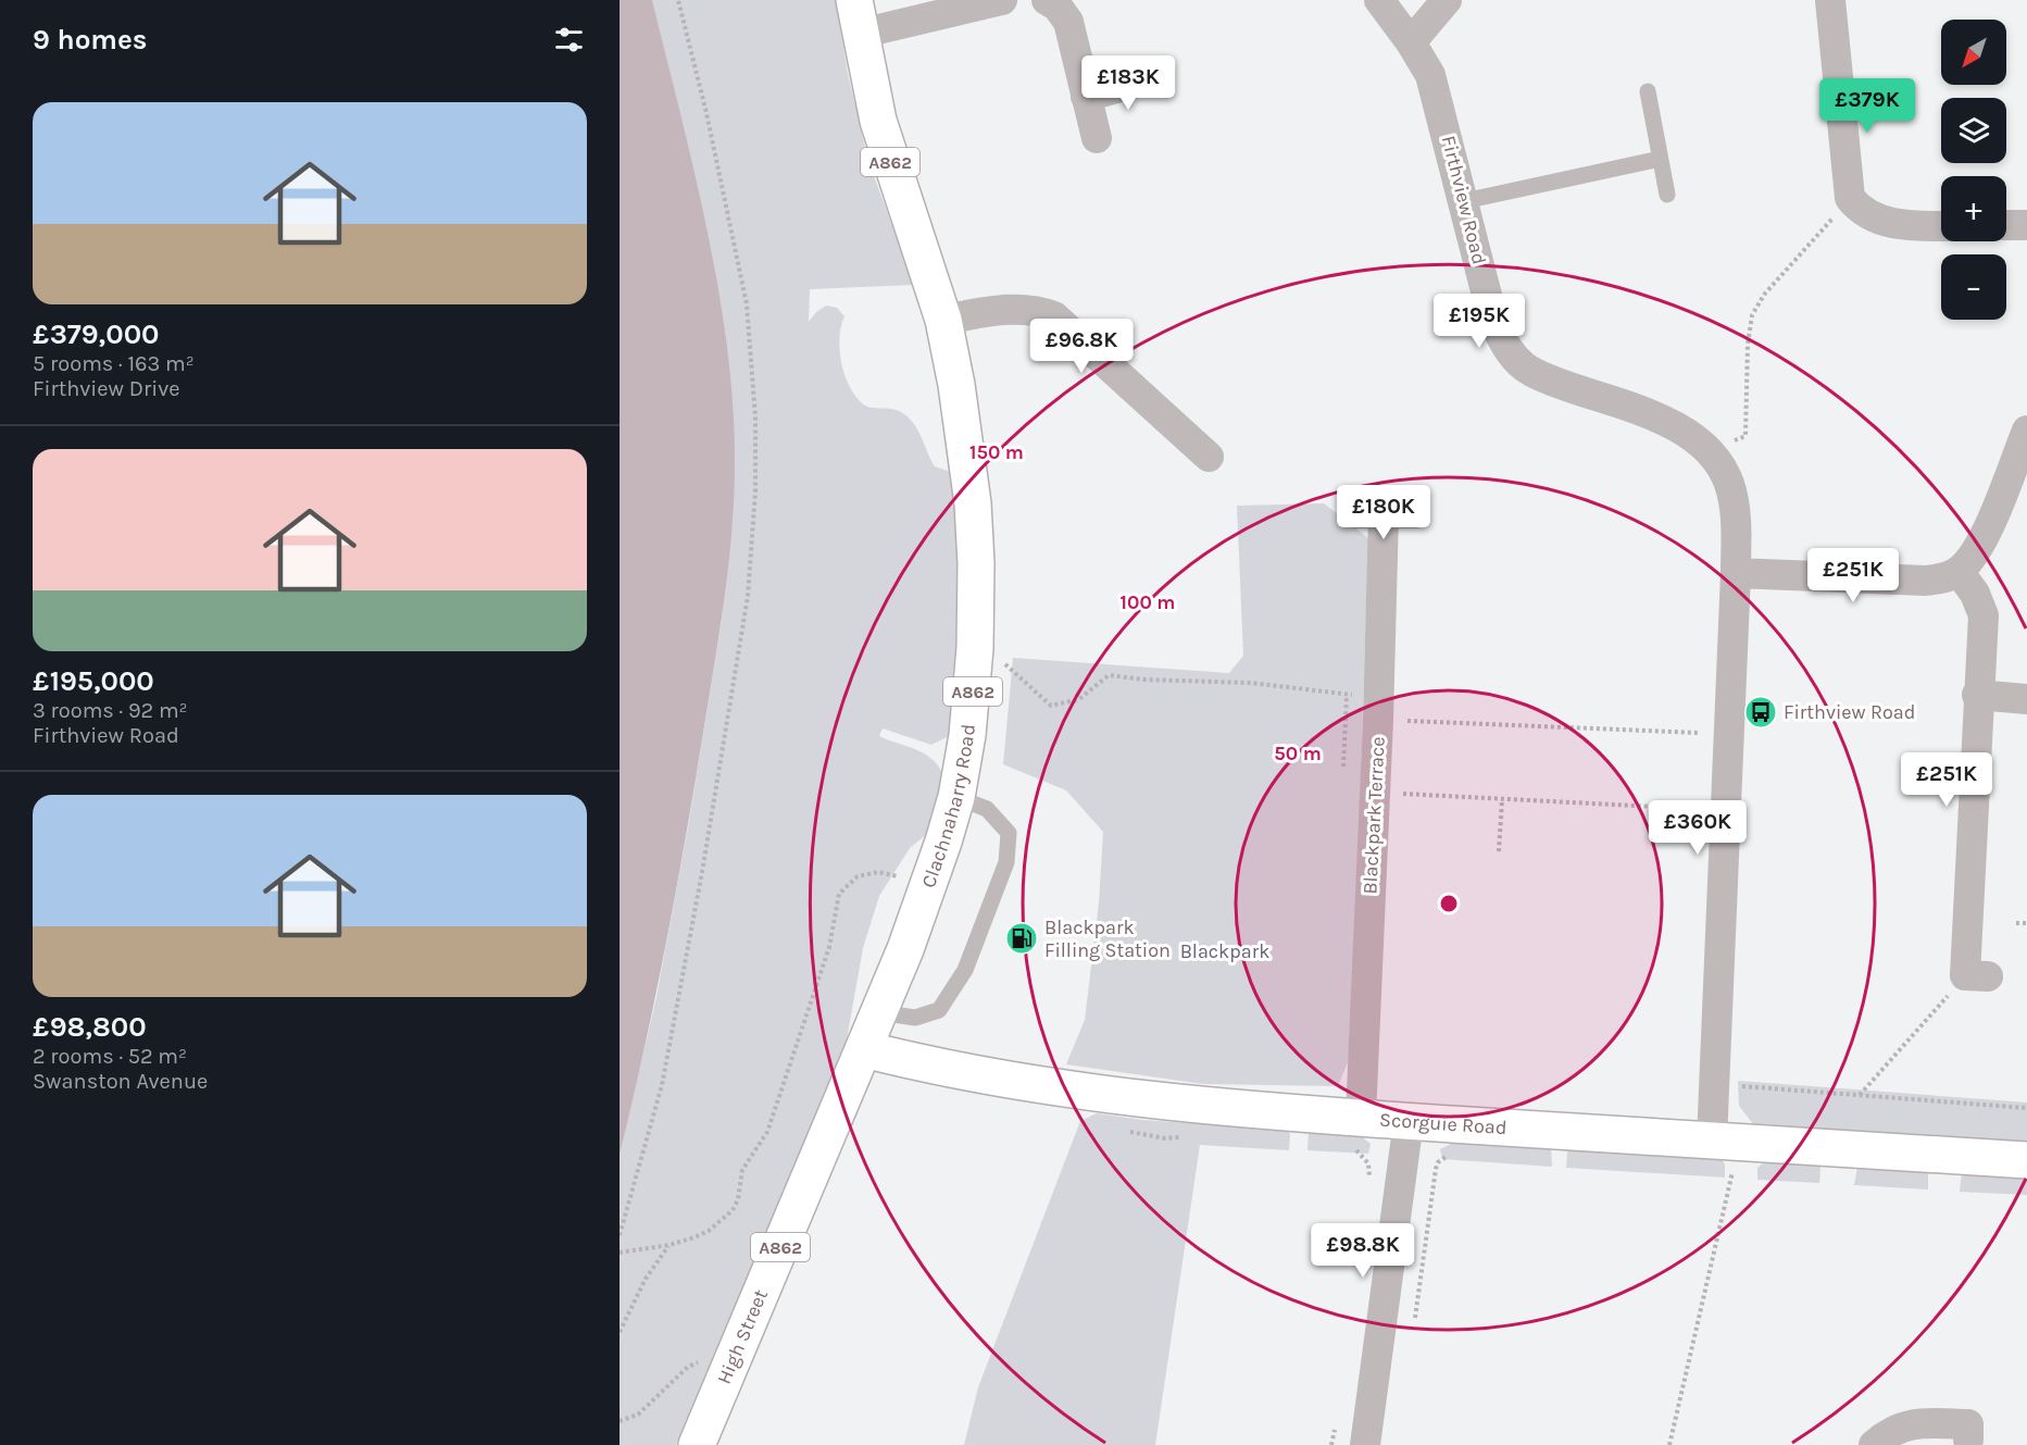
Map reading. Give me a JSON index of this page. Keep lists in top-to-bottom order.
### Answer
{
  "streets": {
    "main road": [
      "A862",
      "Clachnaharry Road",
      "Scorguie Road",
      "High Street"
    ],
    "street": ["Firthview Road", "Blackpark Terrace"]
  },
  "crossings": [
    ["Firthview Road", "Scorguie Road"],
    ["Clachnaharry Road", "Scorguie Road"],
    ["Clachnaharry Road", "High Street"],
    ["Blackpark Terrace", "Scorguie Road"],
    ["Scorguie Road", "High Street"]
  ],
  "parks": ["Blackpark"],
  "places": {
    "bus stop": ["Firthview Road"],
    "fuel station": ["Blackpark Filling Station"]
  },
  "north": "bottom left",
  "page": {
    "heading": "9 homes",
    "map_buttons": ["+", "−"],
    "price": [
      "£183K",
      "£379K",
      "£195K",
      "£96.8K",
      "£180K",
      "£251K",
      "£251K",
      "£360K",
      "£98.8K"
    ],
    "list": [
      {
        "name": "£379,000",
        "note": "5 rooms · 163 m² · Firthview Drive"
      },
      {
        "name": "£195,000",
        "note": "3 rooms · 92 m² · Firthview Road"
      },
      {
        "name": "£98,800",
        "note": "2 rooms · 52 m² · Swanston Avenue"
      }
    ]
  },
  "rings": ["150 m", "100 m", "50 m"]
}
